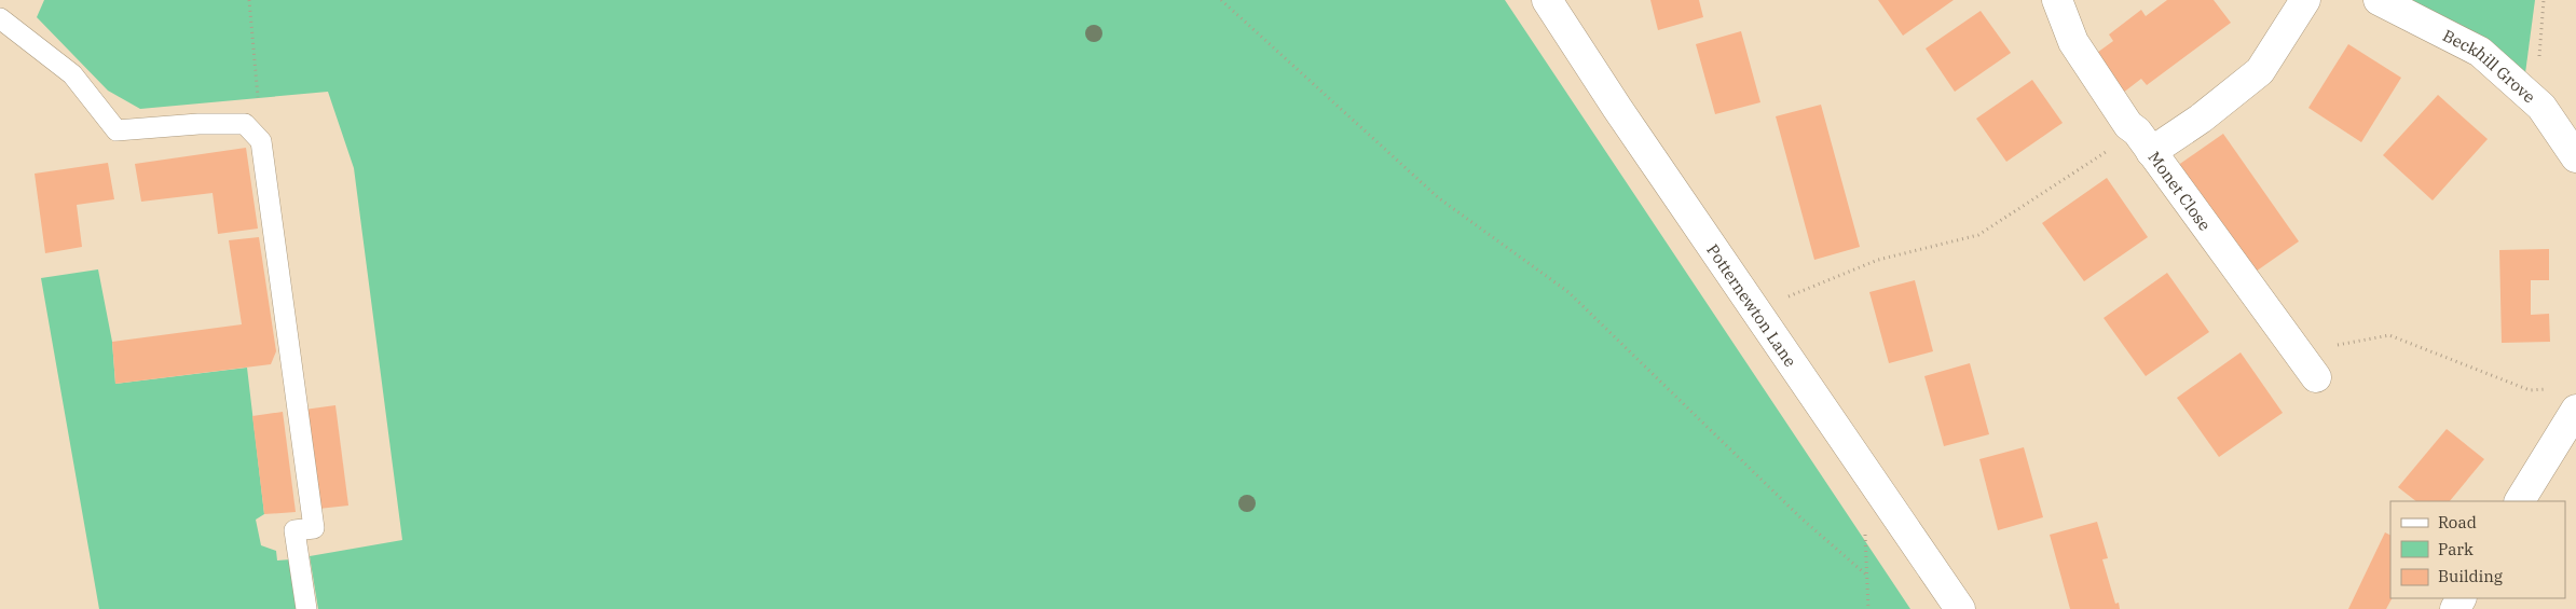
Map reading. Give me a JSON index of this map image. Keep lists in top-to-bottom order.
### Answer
{
  "streets": {
    "street": ["Beckhill Grove", "Monet Close", "Potternewton Lane"]
  },
  "legend": ["Road", "Park", "Building"]
}
